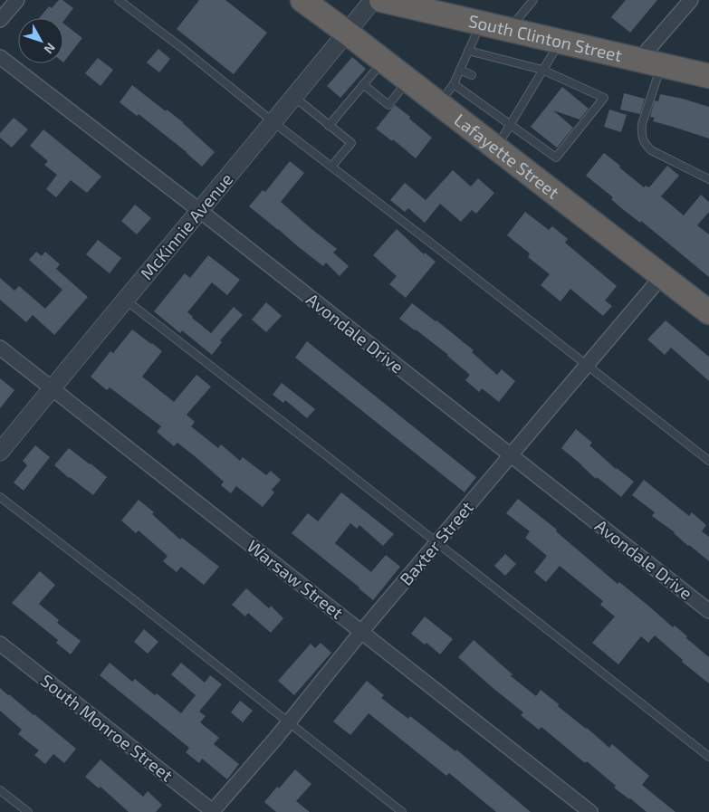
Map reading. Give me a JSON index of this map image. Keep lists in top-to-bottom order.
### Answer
{
  "streets": {
    "highway": ["South Clinton Street", "Lafayette Street"],
    "street": [
      "McKinnie Avenue",
      "Avondale Drive",
      "Baxter Street",
      "Warsaw Street",
      "South Monroe Street"
    ]
  },
  "crossings": [
    ["Lafayette Street", "McKinnie Avenue"],
    ["Lafayette Street", "Baxter Street"],
    ["McKinnie Avenue", "Avondale Drive"],
    ["McKinnie Avenue", "Warsaw Street"],
    ["Avondale Drive", "Baxter Street"],
    ["Baxter Street", "Warsaw Street"],
    ["Baxter Street", "South Monroe Street"]
  ],
  "north": "bottom right"
}
